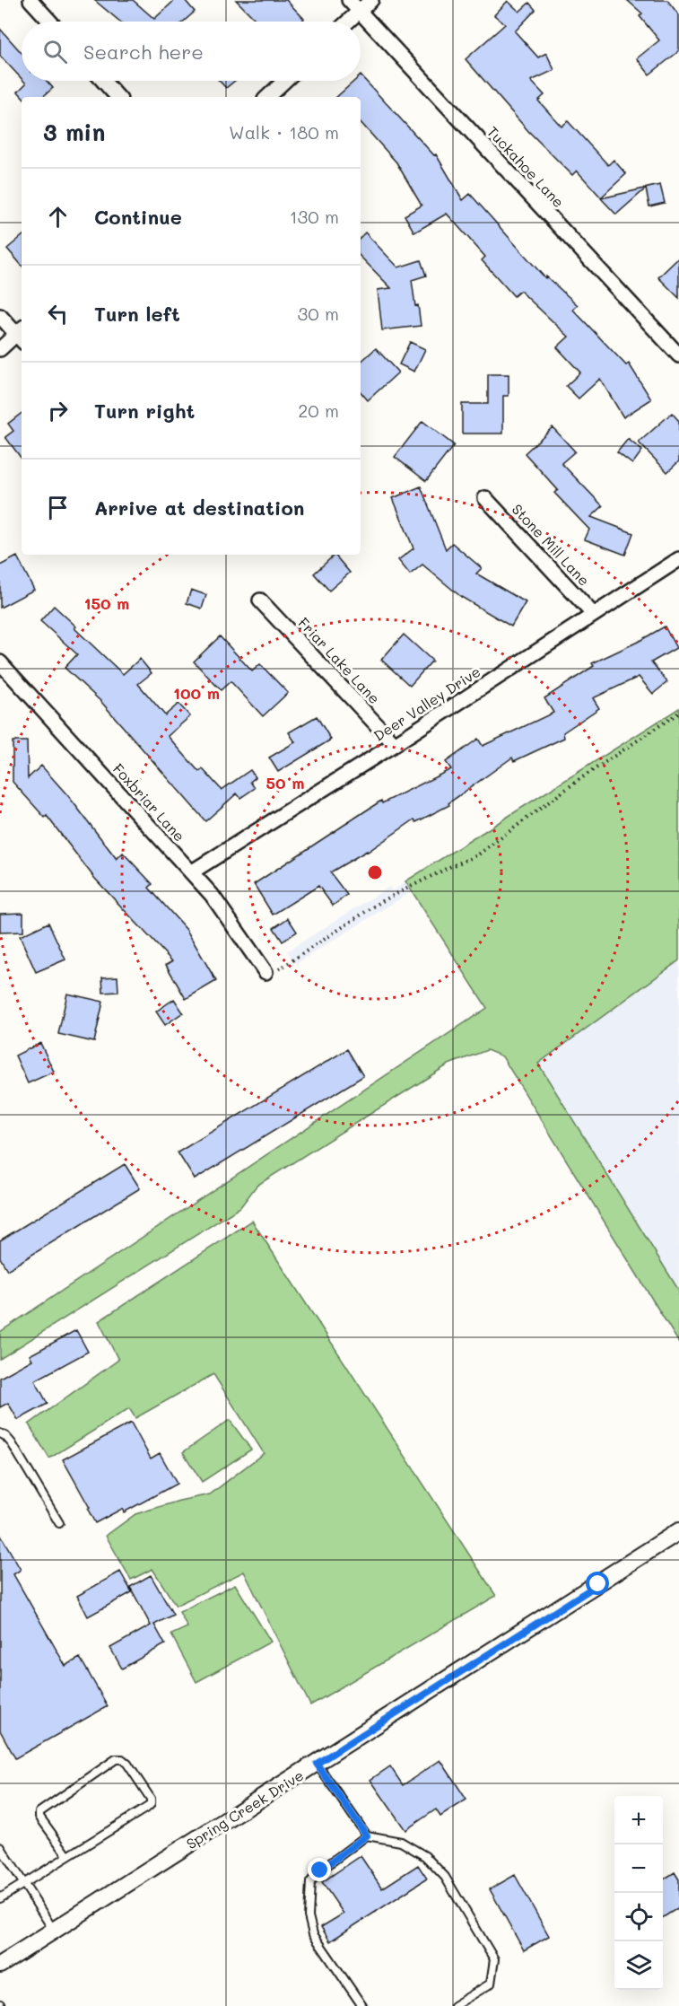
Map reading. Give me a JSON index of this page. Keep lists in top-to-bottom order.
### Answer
{
  "streets": {
    "street": [
      "Tuckahoe Lane",
      "Stone Mill Lane",
      "Friar Lake Lane",
      "Deer Valley Drive",
      "Foxbriar Lane",
      "Spring Creek Drive"
    ]
  },
  "crossings": [
    ["Stone Mill Lane", "Deer Valley Drive"],
    ["Friar Lake Lane", "Deer Valley Drive"],
    ["Deer Valley Drive", "Foxbriar Lane"]
  ],
  "page": {
    "search": "Search here",
    "heading": ["3 min", "Walk · 180 m"],
    "list": [
      ["Continue", "130 m"],
      ["Turn left", "30 m"],
      ["Turn right", "20 m"],
      "Arrive at destination"
    ],
    "map_buttons": ["+", "−"]
  },
  "rings": ["150 m", "100 m", "50 m"]
}
